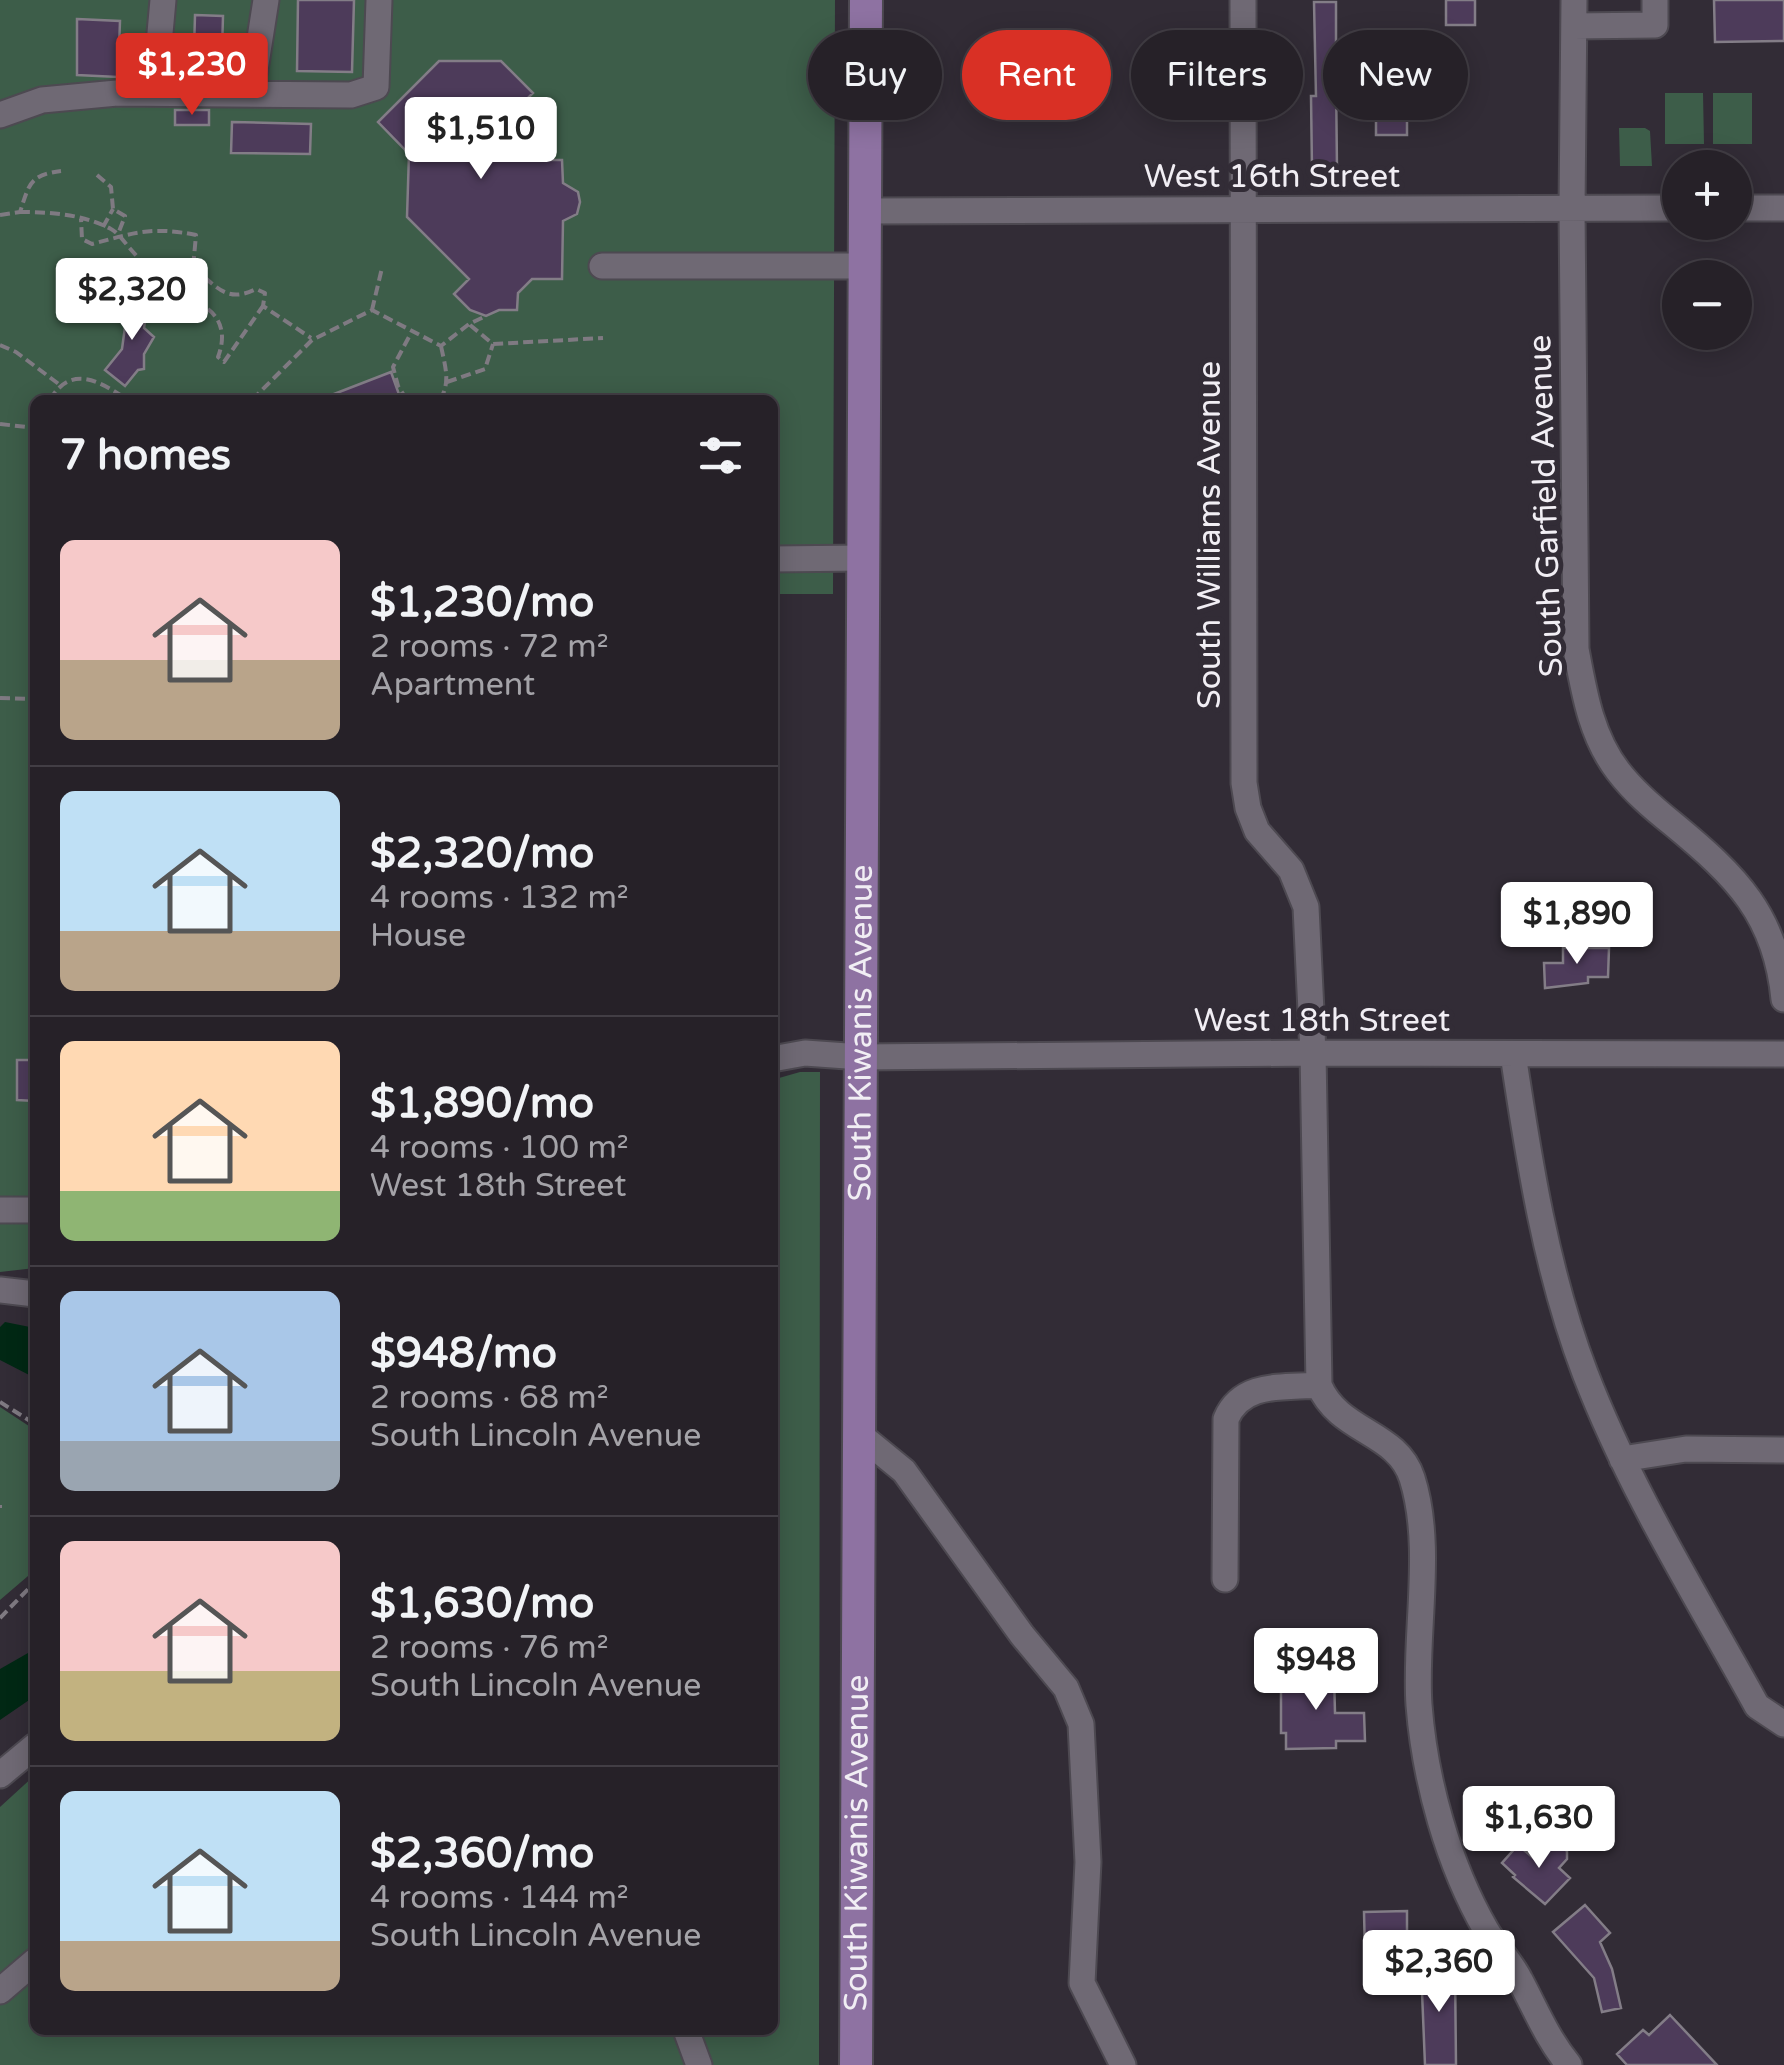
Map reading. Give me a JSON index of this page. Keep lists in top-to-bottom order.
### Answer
{
  "streets": {
    "main road": ["South Kiwanis Avenue"],
    "street": [
      "West 16th Street",
      "South Garfield Avenue",
      "South Williams Avenue",
      "West 18th Street"
    ]
  },
  "crossings": [
    ["West 16th Street", "South Garfield Avenue"],
    ["West 16th Street", "South Williams Avenue"],
    ["West 16th Street", "South Kiwanis Avenue"],
    ["South Williams Avenue", "West 18th Street"],
    ["West 18th Street", "South Kiwanis Avenue"]
  ],
  "page": {
    "chip": [
      "Buy",
      "Rent",
      "Filters",
      "New"
    ],
    "price": [
      "$1,230",
      "$1,510",
      "$2,320",
      "$1,890",
      "$948",
      "$1,630",
      "$2,360"
    ],
    "map_buttons": ["+", "−"],
    "heading": "7 homes",
    "list": [
      {
        "name": "$1,230/mo",
        "note": "2 rooms · 72 m² · Apartment"
      },
      {
        "name": "$2,320/mo",
        "note": "4 rooms · 132 m² · House"
      },
      {
        "name": "$1,890/mo",
        "note": "4 rooms · 100 m² · West 18th Street"
      },
      {
        "name": "$948/mo",
        "note": "2 rooms · 68 m² · South Lincoln Avenue"
      },
      {
        "name": "$1,630/mo",
        "note": "2 rooms · 76 m² · South Lincoln Avenue"
      },
      {
        "name": "$2,360/mo",
        "note": "4 rooms · 144 m² · South Lincoln Avenue"
      }
    ]
  }
}
